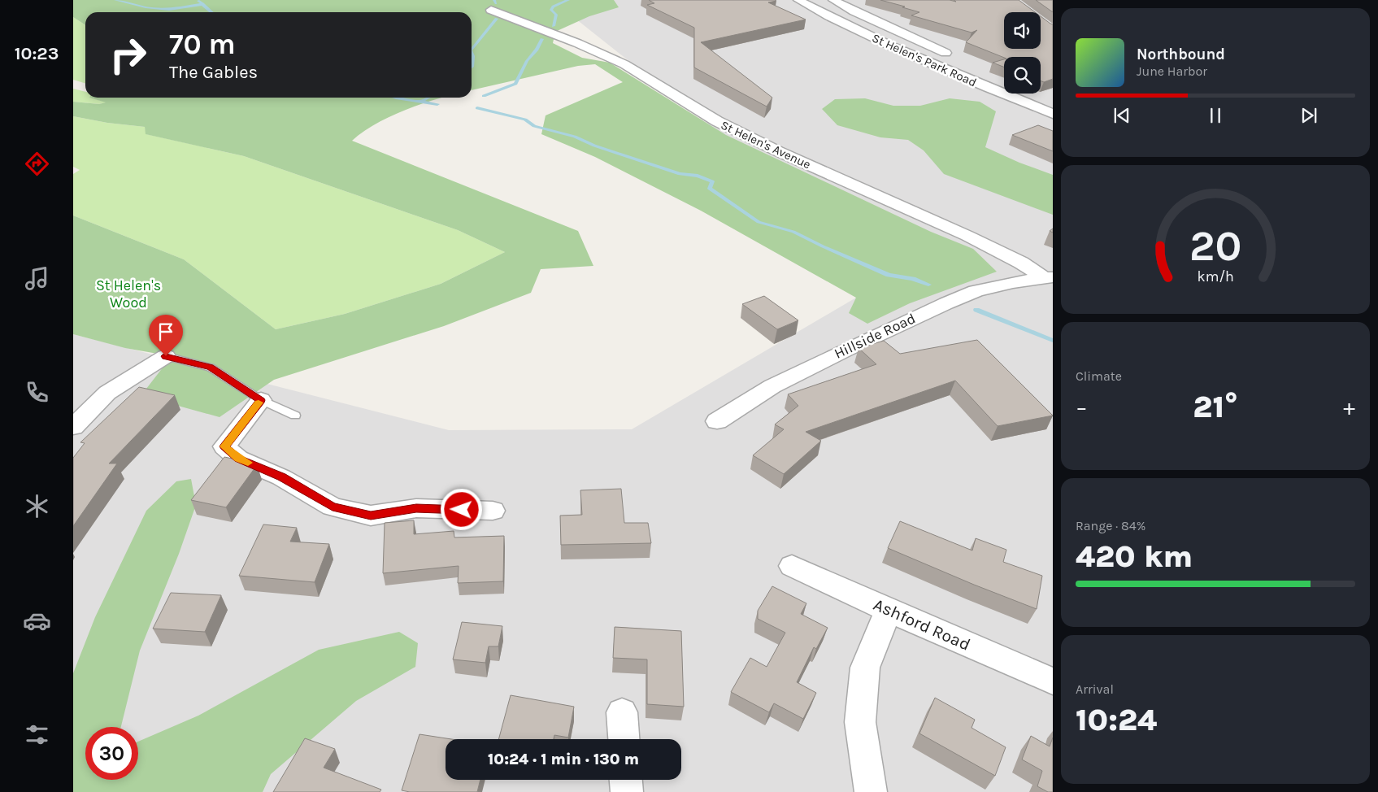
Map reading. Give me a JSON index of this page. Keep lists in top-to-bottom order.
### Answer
{
  "streets": {
    "street": [
      "St Helen's Park Road",
      "St Helen's Avenue",
      "Hillside Road",
      "Ashford Road"
    ]
  },
  "crossings": [
    ["St Helen's Avenue", "Hillside Road"]
  ],
  "parks": ["St Helen's Wood"],
  "page": {
    "tabs": "10:23",
    "turn": ["70 m", "The Gables"],
    "song": ["Northbound", "June Harbor"],
    "tile": [
      "Climate",
      ["Range · 84%", "420 km"],
      ["Arrival", "10:24"]
    ],
    "heat": ["−", "21°", "+"],
    "limit": "30",
    "trip": "10:24 · 1 min · 130 m",
    "gauge": ["20", "km/h"]
  }
}
